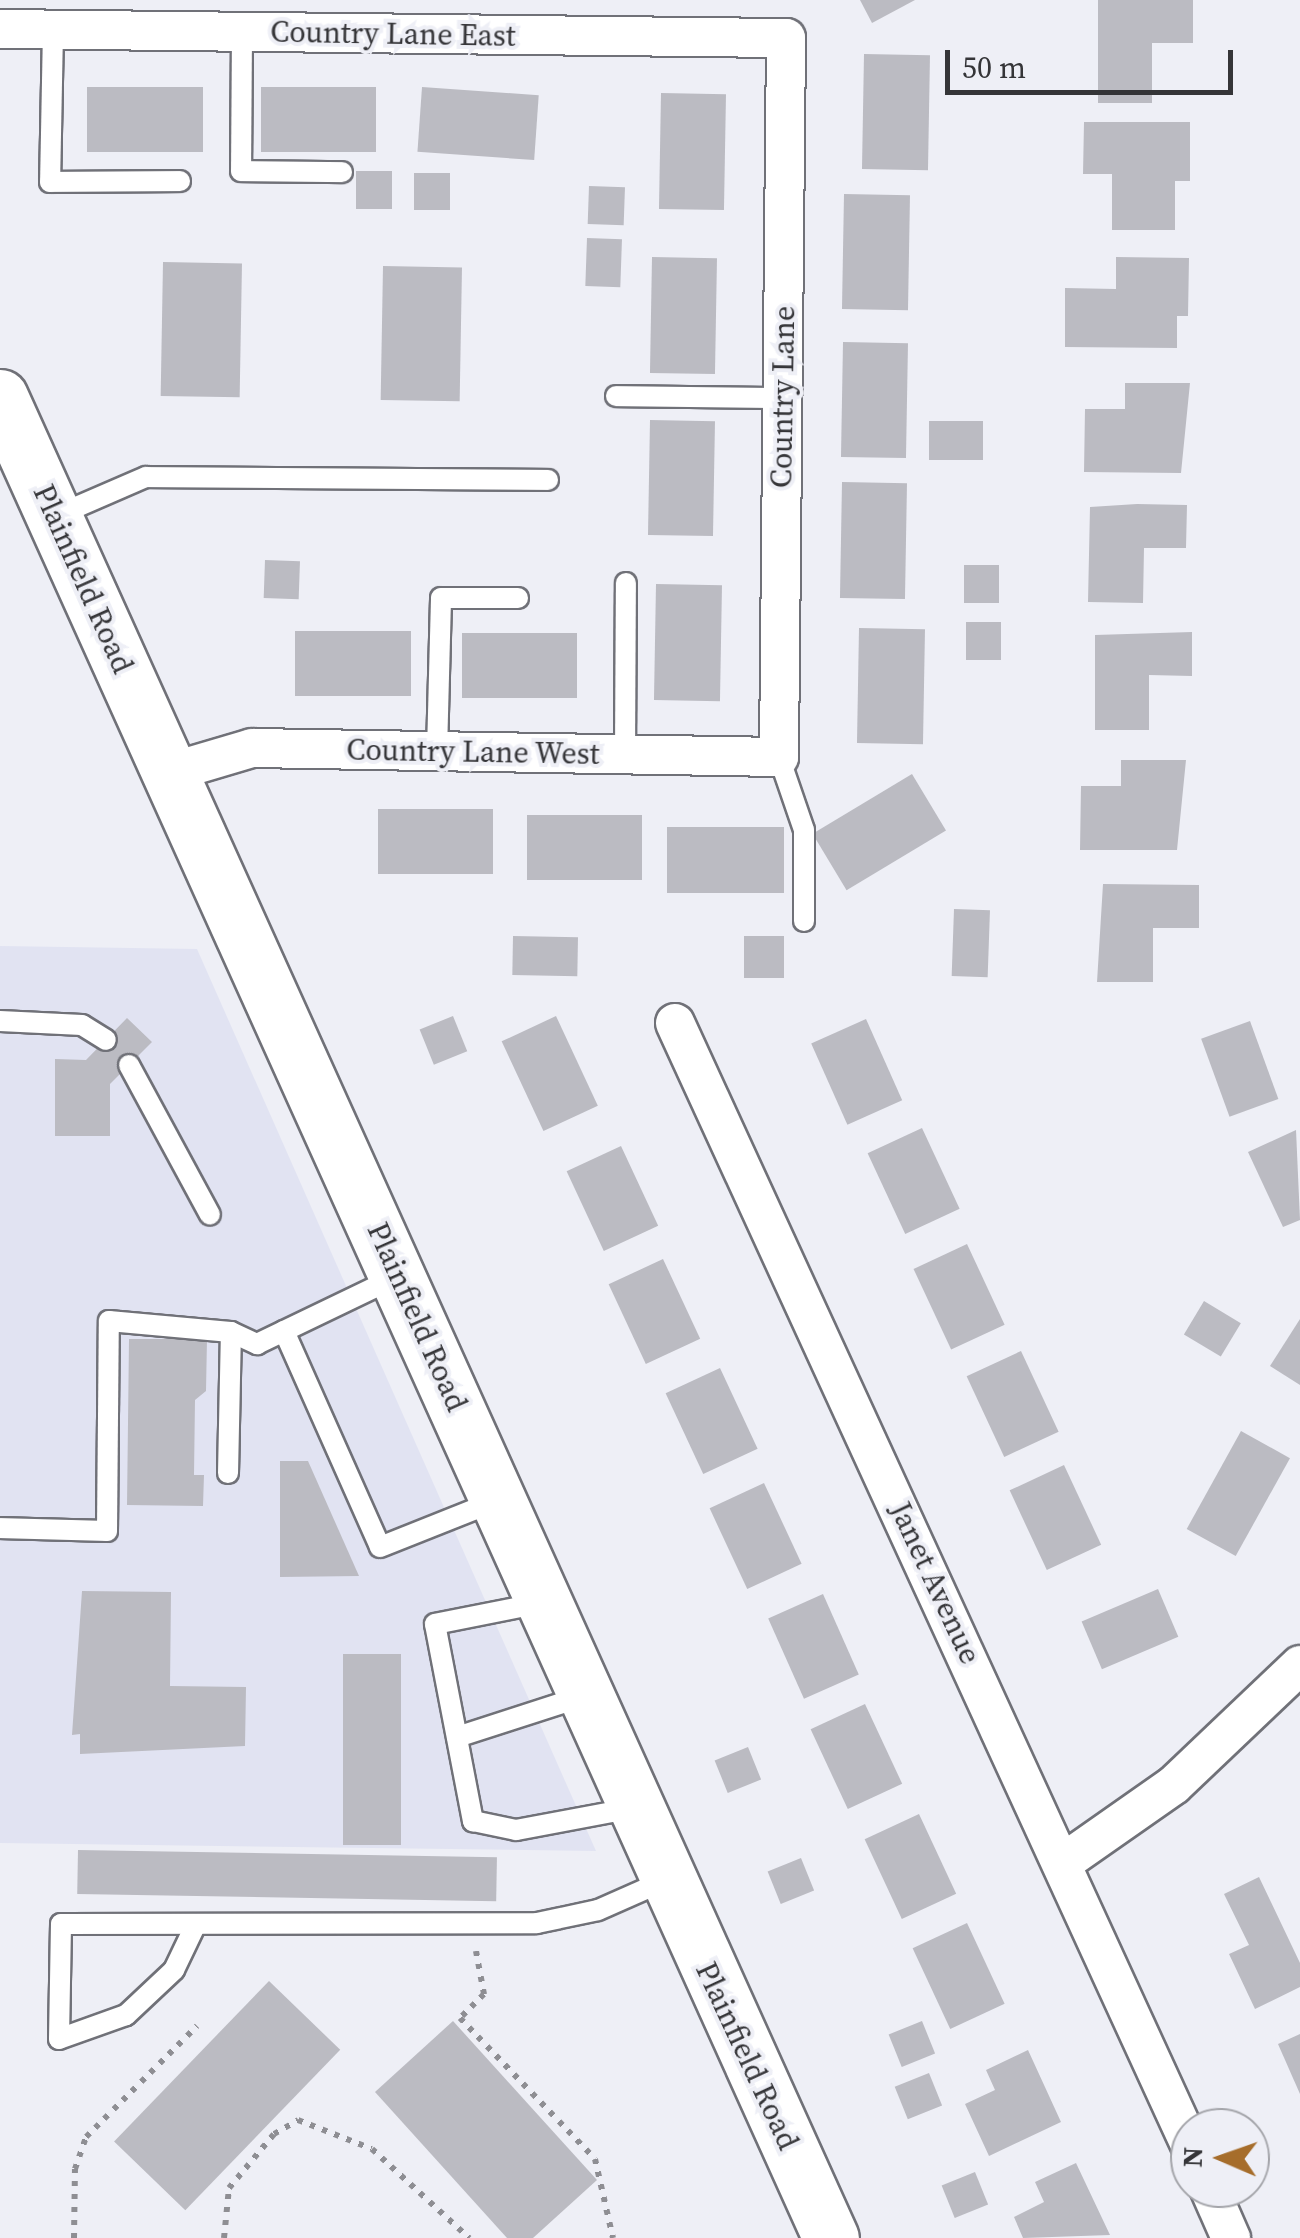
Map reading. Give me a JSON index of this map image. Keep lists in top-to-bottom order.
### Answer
{
  "streets": {
    "main road": ["Plainfield Road"],
    "street": [
      "Country Lane East",
      "Country Lane",
      "Country Lane West",
      "Janet Avenue"
    ]
  },
  "crossings": [
    ["Country Lane East", "Country Lane"],
    ["Country Lane", "Country Lane West"],
    ["Plainfield Road", "Country Lane West"]
  ],
  "scale_bar": "50 m",
  "north": "left"
}
